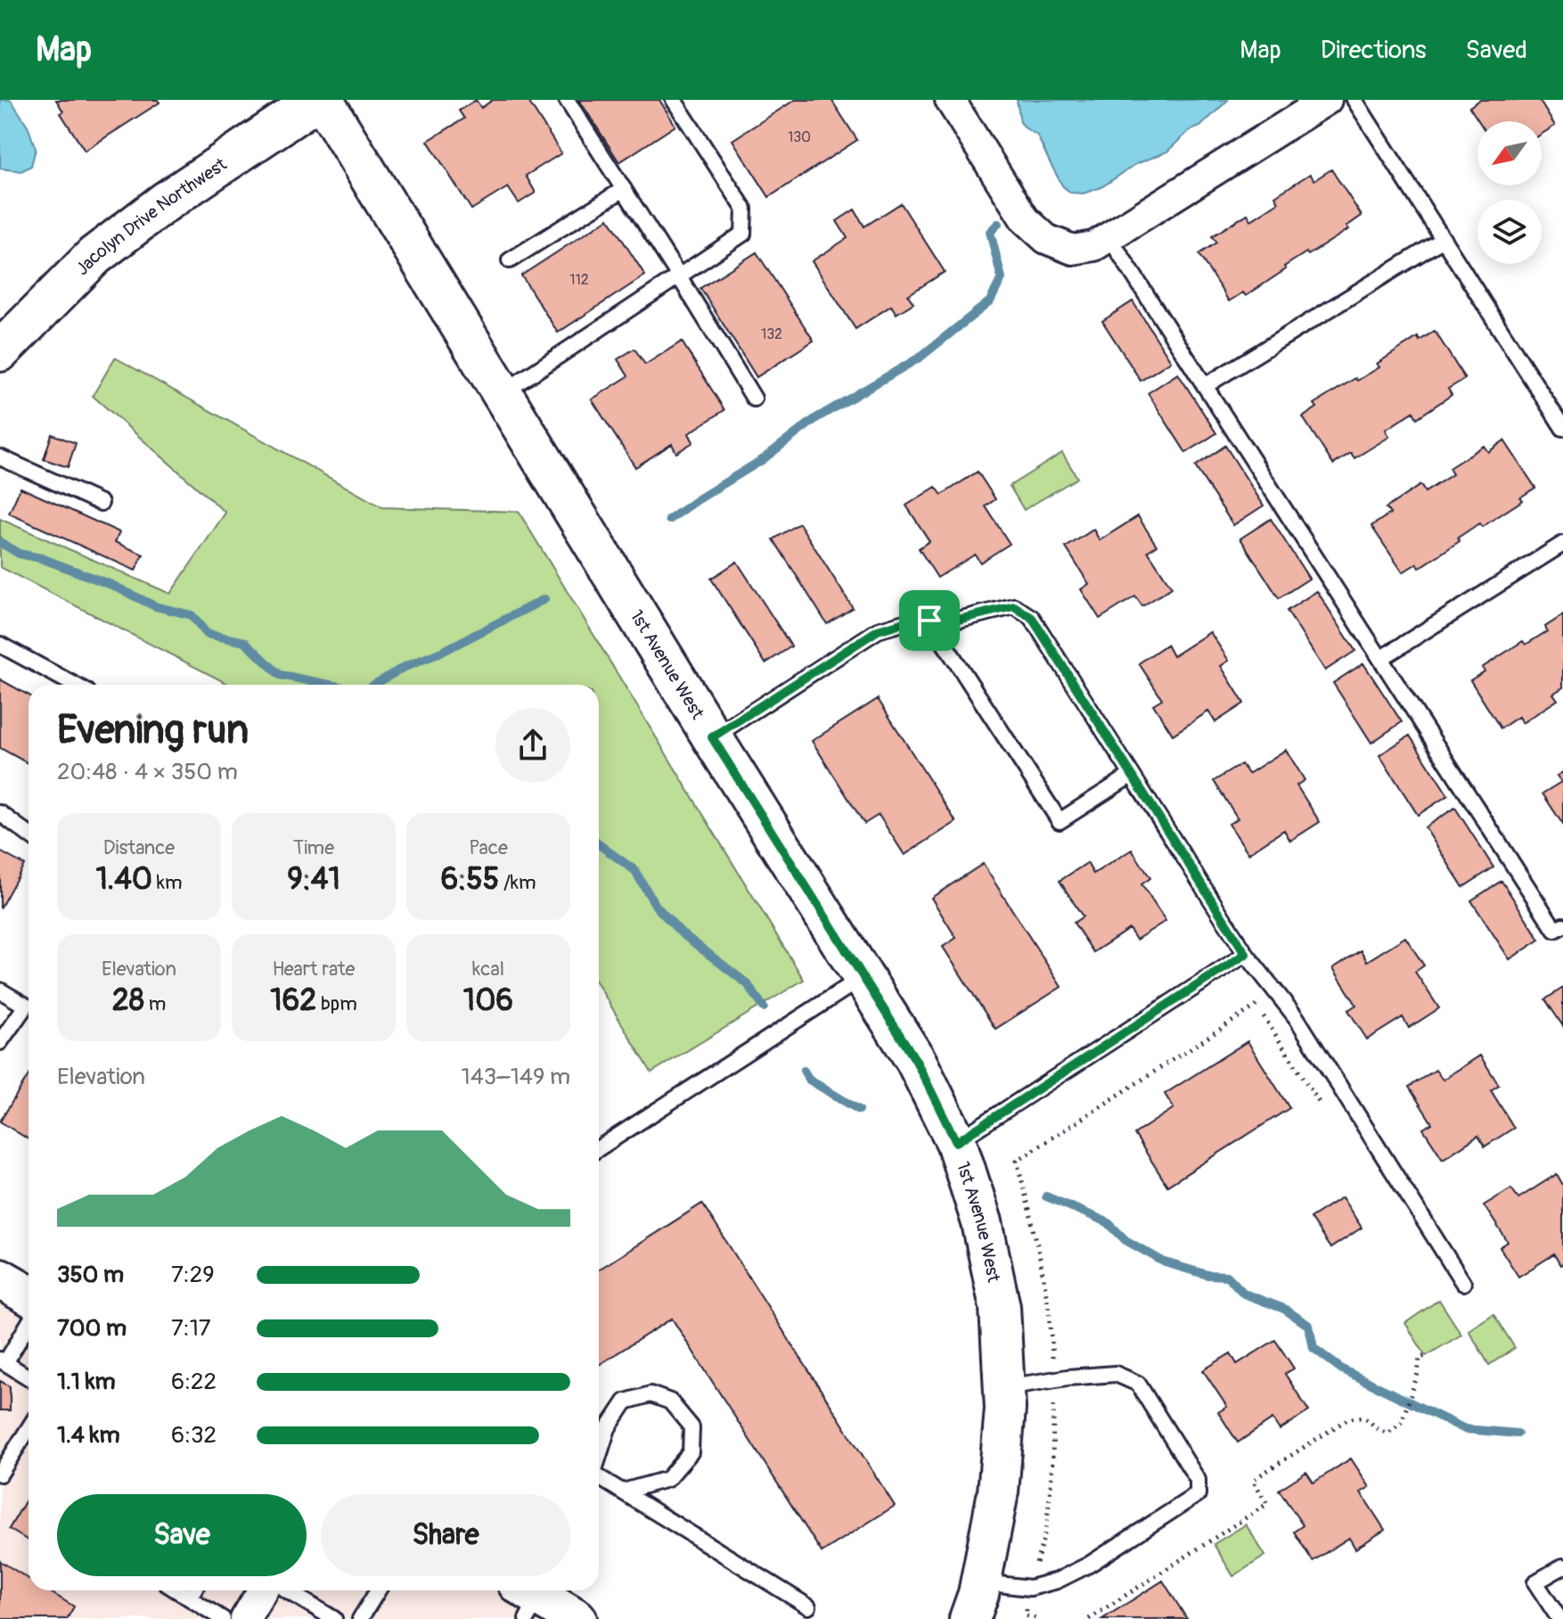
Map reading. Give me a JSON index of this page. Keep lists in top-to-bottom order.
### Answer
{
  "streets": {
    "street": ["Jacolyn Drive Northwest", "1st Avenue West"]
  },
  "house_numbers": ["130", "112", "132"],
  "north": "bottom left",
  "page": {
    "header": "Map",
    "nav": ["Map", "Directions", "Saved"],
    "heading": ["Evening run", "20:48 · 4 × 350 m"],
    "stats": [
      ["Distance", "1.40 km"],
      ["Time", "9:41"],
      ["Pace", "6:55 /km"],
      ["Elevation", "28 m"],
      ["Heart rate", "162 bpm"],
      ["kcal", "106"]
    ],
    "chart": ["Elevation", "143–149 m"],
    "list": [
      {
        "name": "350 m",
        "note": "7:29"
      },
      {
        "name": "700 m",
        "note": "7:17"
      },
      {
        "name": "1.1 km",
        "note": "6:22"
      },
      {
        "name": "1.4 km",
        "note": "6:32"
      }
    ],
    "buttons": ["Save", "Share"]
  }
}
